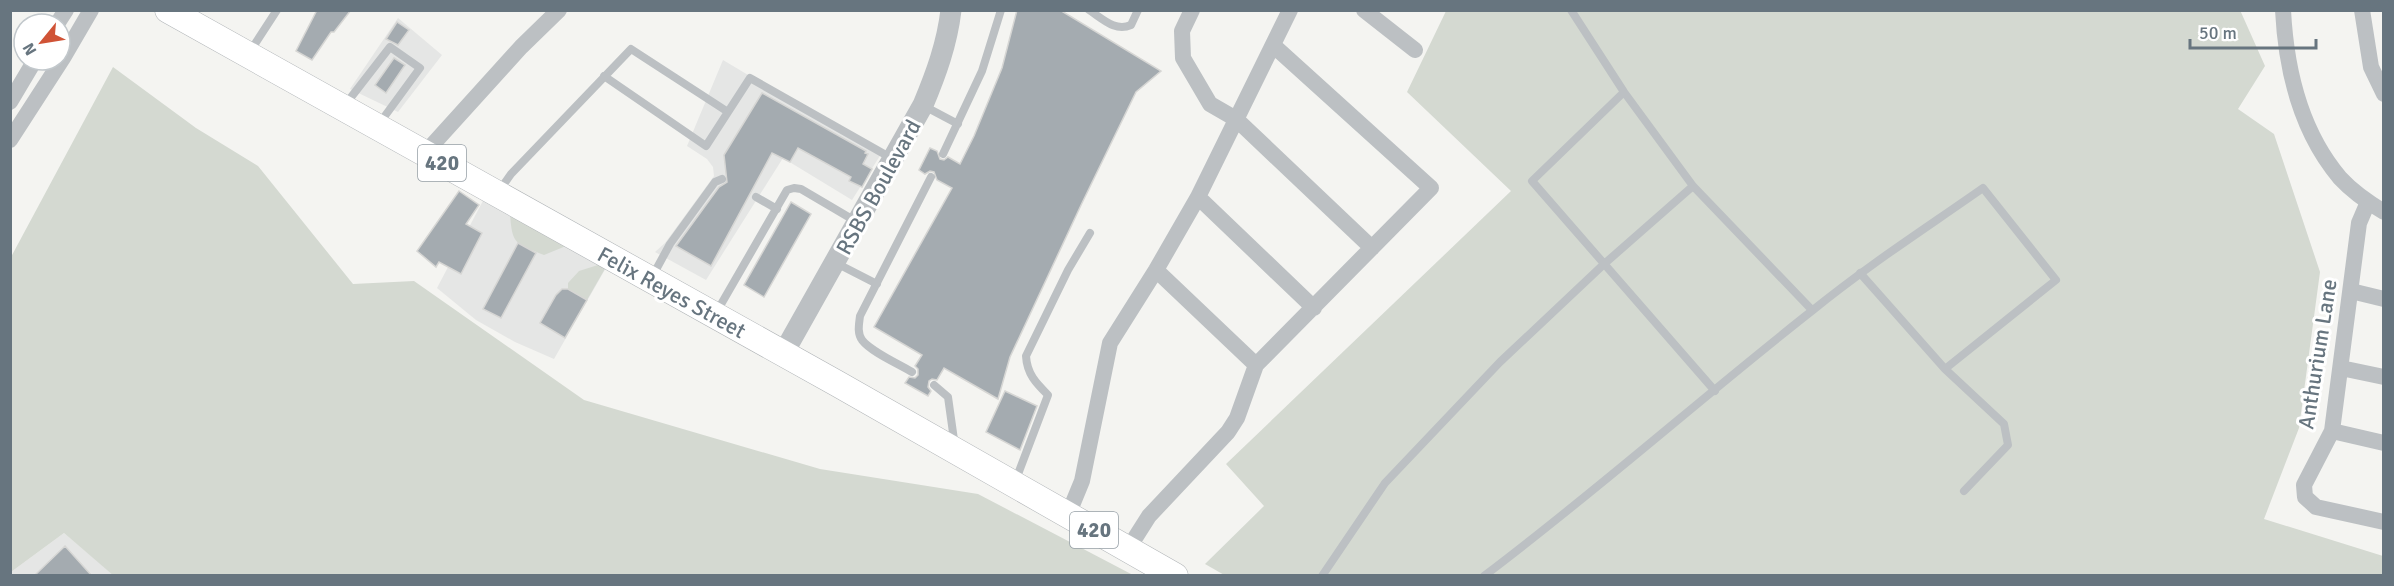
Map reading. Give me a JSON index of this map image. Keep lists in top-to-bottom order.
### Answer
{
  "streets": {
    "main road": ["420", "Felix Reyes Street"],
    "street": ["RSBS Boulevard", "Anthurium Lane"]
  },
  "crossings": [
    ["RSBS Boulevard", "Felix Reyes Street"]
  ],
  "scale_bar": "50 m",
  "north": "bottom left"
}
